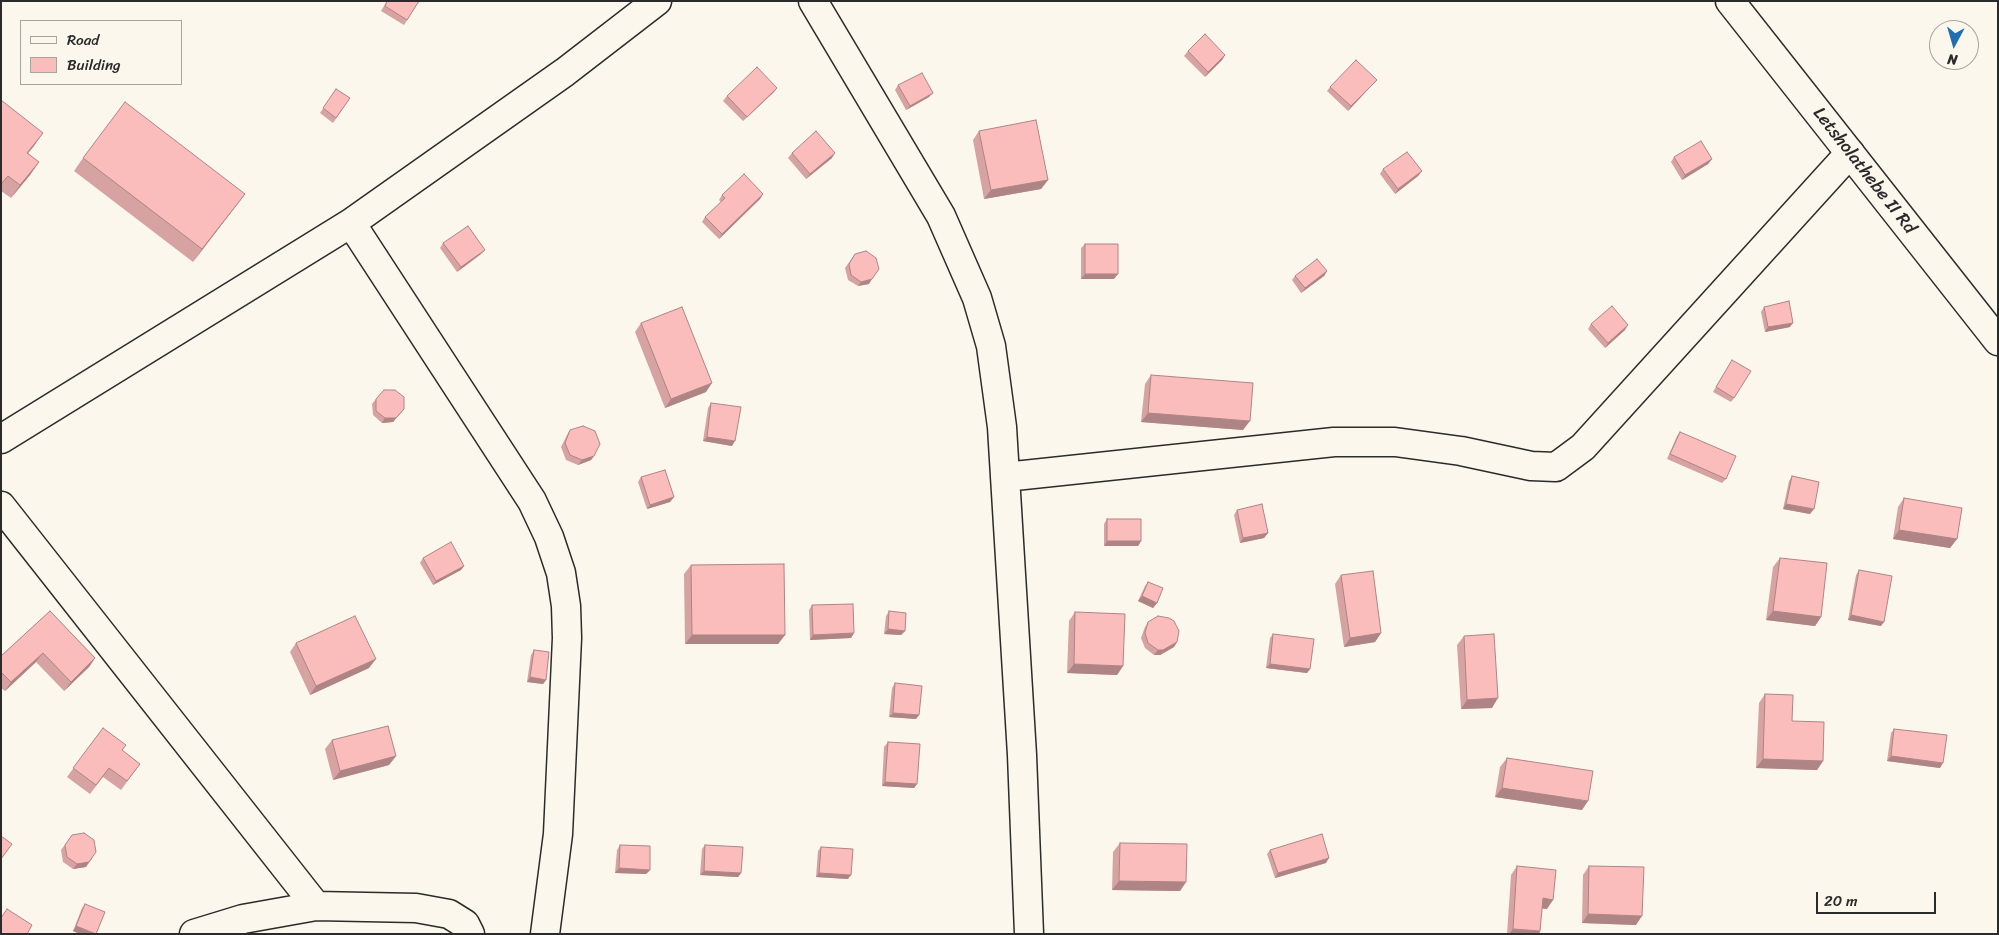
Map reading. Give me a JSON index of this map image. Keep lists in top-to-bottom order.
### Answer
{
  "streets": {
    "street": ["Letsholathebe II Rd"]
  },
  "legend": ["Road", "Building"],
  "scale_bar": "20 m",
  "north": "bottom"
}
